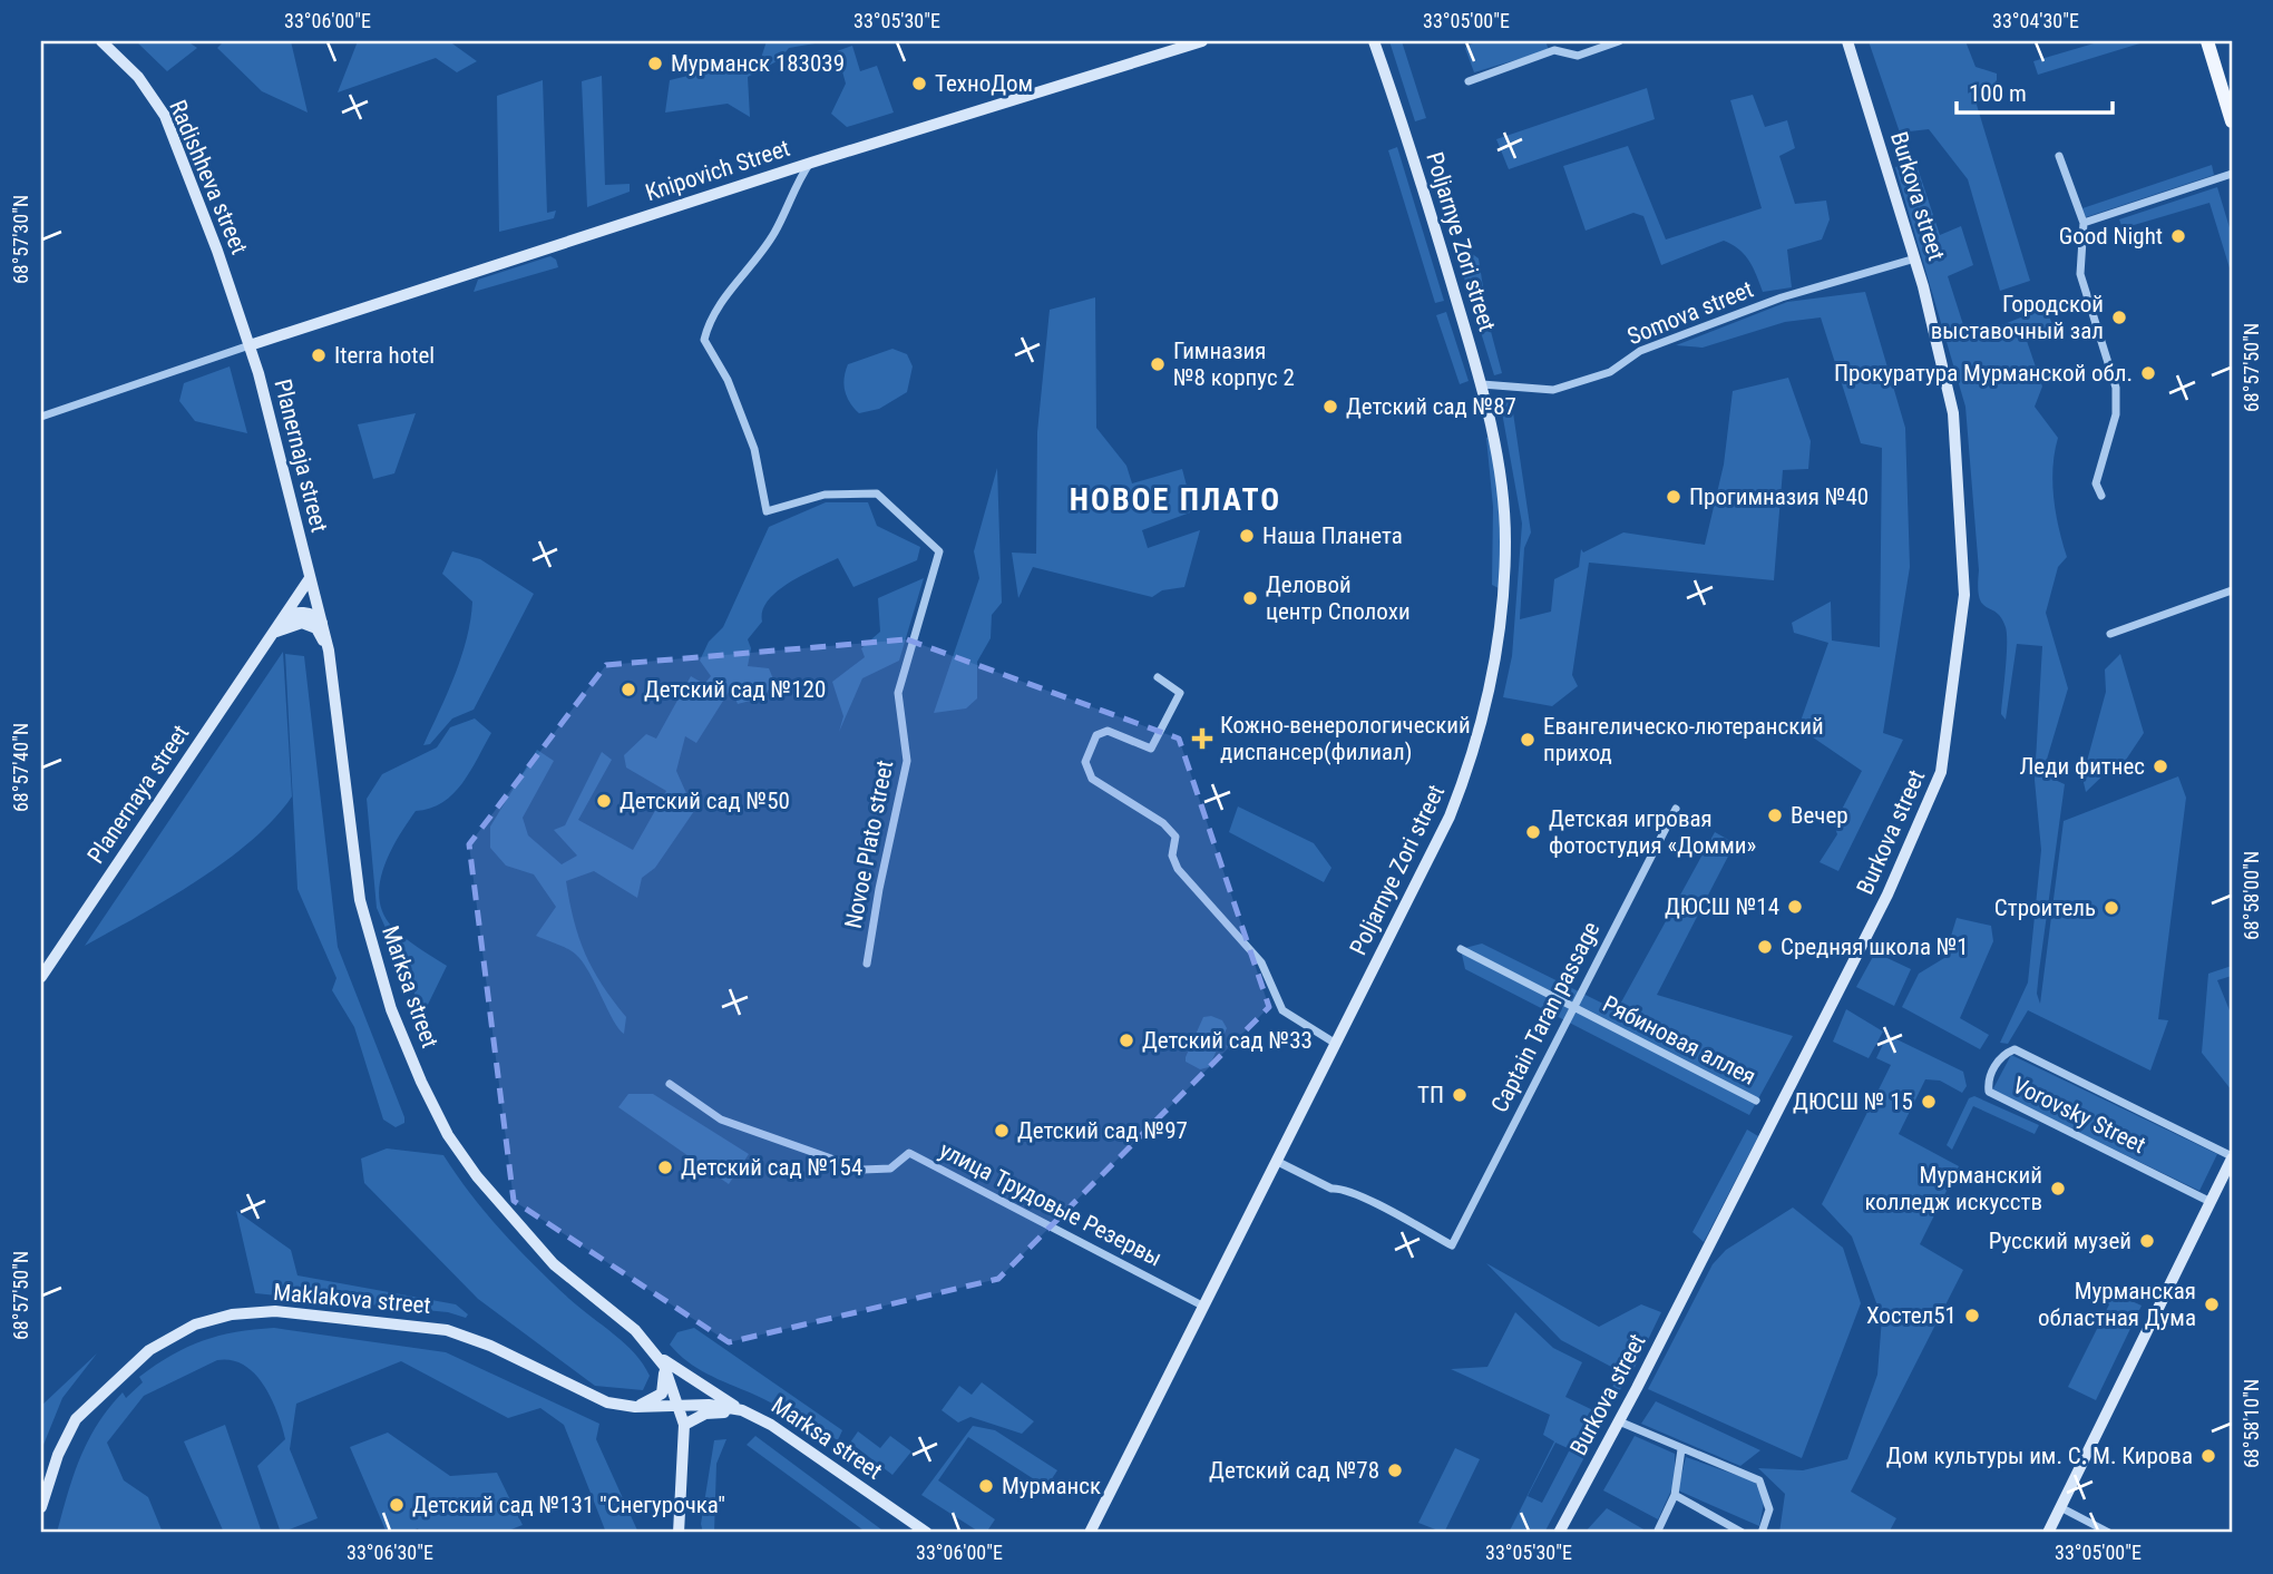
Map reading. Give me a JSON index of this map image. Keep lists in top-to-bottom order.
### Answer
{
  "streets": {
    "main road": [
      "Knipovich Street",
      "Radishheva street",
      "Burkova street",
      "Poljarnye Zori street",
      "Planernaja street",
      "Planernaya street",
      "Marksa street",
      "Maklakova street"
    ],
    "street": [
      "Somova street",
      "Captain Taran passage",
      "Рябиновая аллея",
      "улица Трудовые Резервы"
    ]
  },
  "crossings": [
    ["Knipovich Street", "Radishheva street"],
    ["Knipovich Street", "Planernaja street"],
    ["Radishheva street", "Planernaja street"],
    ["Burkova street", "Somova street"],
    ["Poljarnye Zori street", "Somova street"],
    ["Poljarnye Zori street", "Captain Taran passage"],
    ["Poljarnye Zori street", "улица Трудовые Резервы"],
    ["Planernaja street", "Marksa street"],
    ["Marksa street", "Maklakova street"],
    ["Captain Taran passage", "Рябиновая аллея"]
  ],
  "districts": ["НОВОЕ ПЛАТО"],
  "places": {
    "other": [
      "Мурманск 183039",
      "ТехноДом",
      "Good Night",
      "Городской выставочный зал",
      "Iterra hotel",
      "Гимназия №8 корпус 2",
      "Прокуратура Мурманской обл.",
      "Детский сад №87",
      "Прогимназия №40",
      "Наша Планета",
      "Деловой центр Сполохи",
      "Детский сад №120",
      "Евангелическо-лютеранский приход",
      "Леди фитнес",
      "Детский сад №50",
      "Вечер",
      "Детская игровая фотостудия «Домми»",
      "ДЮСШ №14",
      "Строитель",
      "Средняя школа №1",
      "Детский сад №33",
      "ТП",
      "ДЮСШ № 15",
      "Детский сад №97",
      "Детский сад №154",
      "Мурманский колледж искусств",
      "Русский музей",
      "Мурманская областная Дума",
      "Хостел51",
      "Дом культуры им. С. М. Кирова",
      "Детский сад №78",
      "Мурманск",
      "Детский сад №131 \"Снегурочка\""
    ],
    "health": ["Кожно-венерологический диспансер(филиал)"]
  },
  "scale_bar": "100 m",
  "coordinates": [
    "33°06'00\"E",
    "33°05'30\"E",
    "33°05'00\"E",
    "33°04'30\"E",
    "68°57'30\"N",
    "68°57'50\"N",
    "68°57'40\"N",
    "68°58'00\"N",
    "68°58'10\"N",
    "33°06'30\"E"
  ]
}
